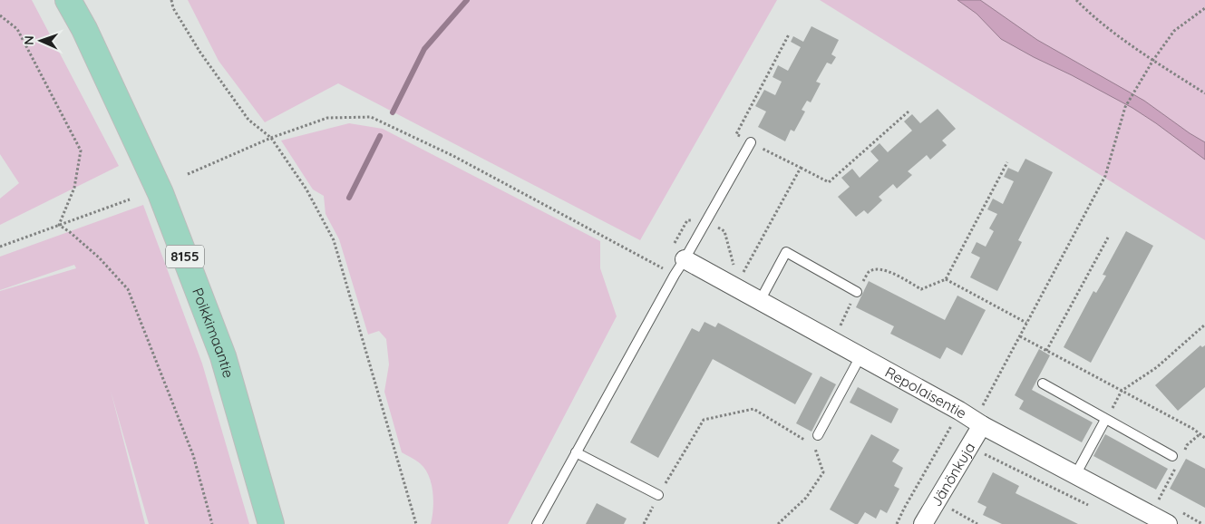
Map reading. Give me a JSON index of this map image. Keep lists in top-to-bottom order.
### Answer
{
  "streets": {
    "main road": ["8155", "Poikkimaantie"],
    "street": ["Repolaisentie", "Jänönkuja"]
  },
  "crossings": [
    ["Repolaisentie", "Jänönkuja"]
  ],
  "north": "left"
}
